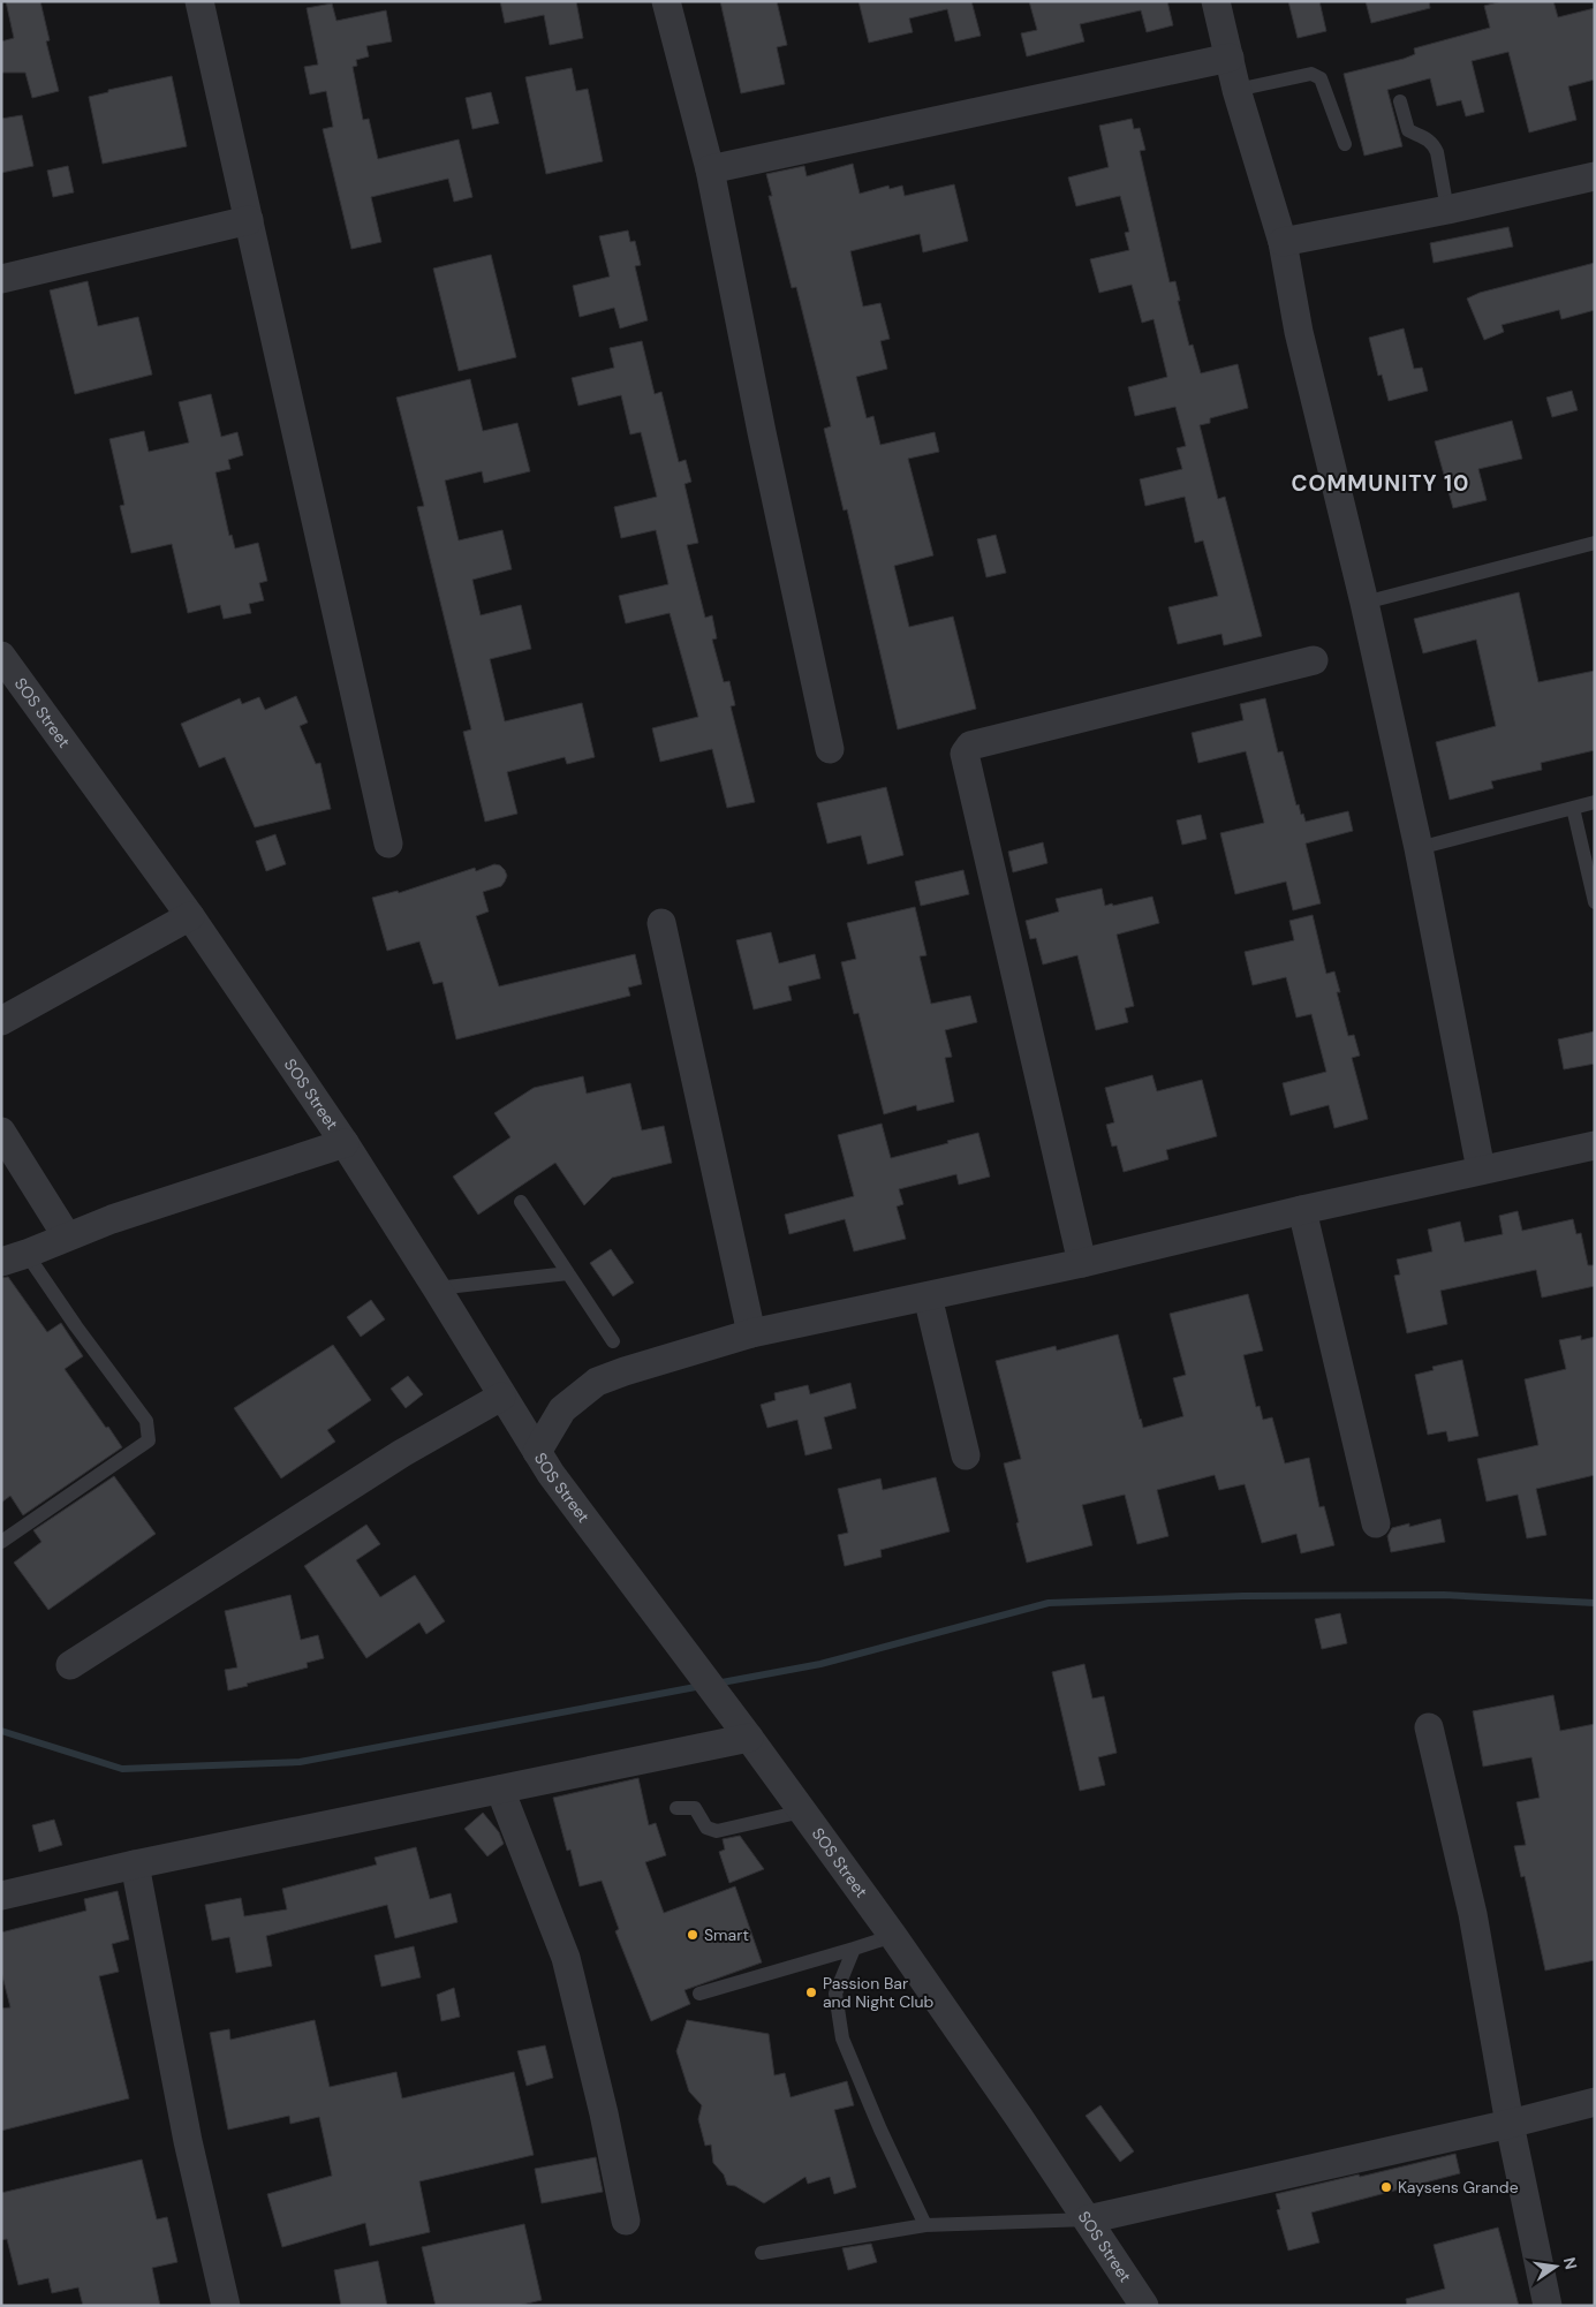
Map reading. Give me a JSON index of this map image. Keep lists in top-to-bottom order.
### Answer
{
  "streets": {
    "street": ["SOS Street"]
  },
  "districts": ["COMMUNITY 10"],
  "places": ["Smart", "Passion Bar and Night Club", "Kaysens Grande"],
  "north": "right"
}
